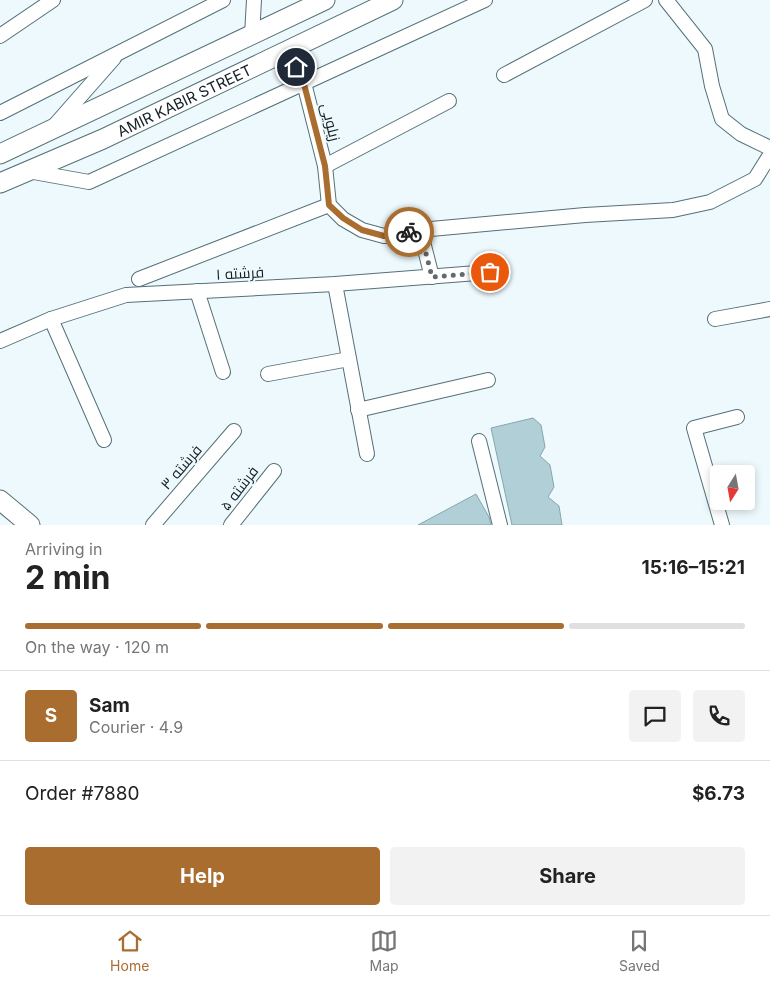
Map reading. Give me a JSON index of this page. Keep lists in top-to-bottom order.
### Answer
{
  "streets": {
    "main road": ["AMIR KABIR STREET"],
    "street": [
      "زیلویی",
      "فرشته ۱",
      "فرشته ۳",
      "فرشته ۵"
    ]
  },
  "crossings": [
    ["AMIR KABIR STREET", "زیلویی"]
  ],
  "north": "bottom",
  "page": {
    "heading": ["2 min", "Arriving in", "15:16–15:21"],
    "panel": [
      "Sam",
      "Courier · 4.9",
      "Order #7880",
      "$6.73"
    ],
    "bar": "On the way · 120 m",
    "round": "S",
    "buttons": ["Help", "Share"],
    "tabs": ["Home", "Map", "Saved"]
  }
}
